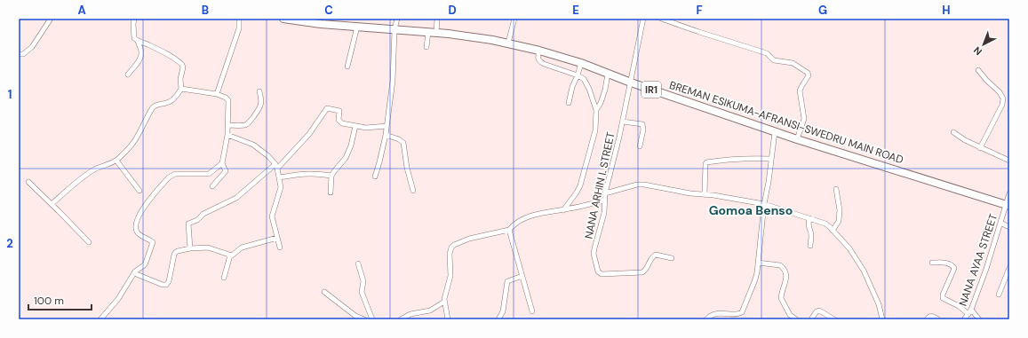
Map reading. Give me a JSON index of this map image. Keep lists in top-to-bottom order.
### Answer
{
  "streets": {
    "main road": ["IR1", "BREMAN ESIKUMA-AFRANSI-SWEDRU MAIN ROAD"],
    "street": ["NANA ARHIN I. STREET", "NANA AYAA STREET"]
  },
  "crossings": [
    ["BREMAN ESIKUMA-AFRANSI-SWEDRU MAIN ROAD", "NANA ARHIN I. STREET"],
    ["BREMAN ESIKUMA-AFRANSI-SWEDRU MAIN ROAD", "NANA AYAA STREET"]
  ],
  "districts": ["Gomoa Benso"],
  "scale_bar": "100 m",
  "north": "bottom left",
  "grid": {
    "columns": [
      "A",
      "B",
      "C",
      "D",
      "E",
      "F",
      "G",
      "H"
    ],
    "rows": ["1", "2"]
  }
}
